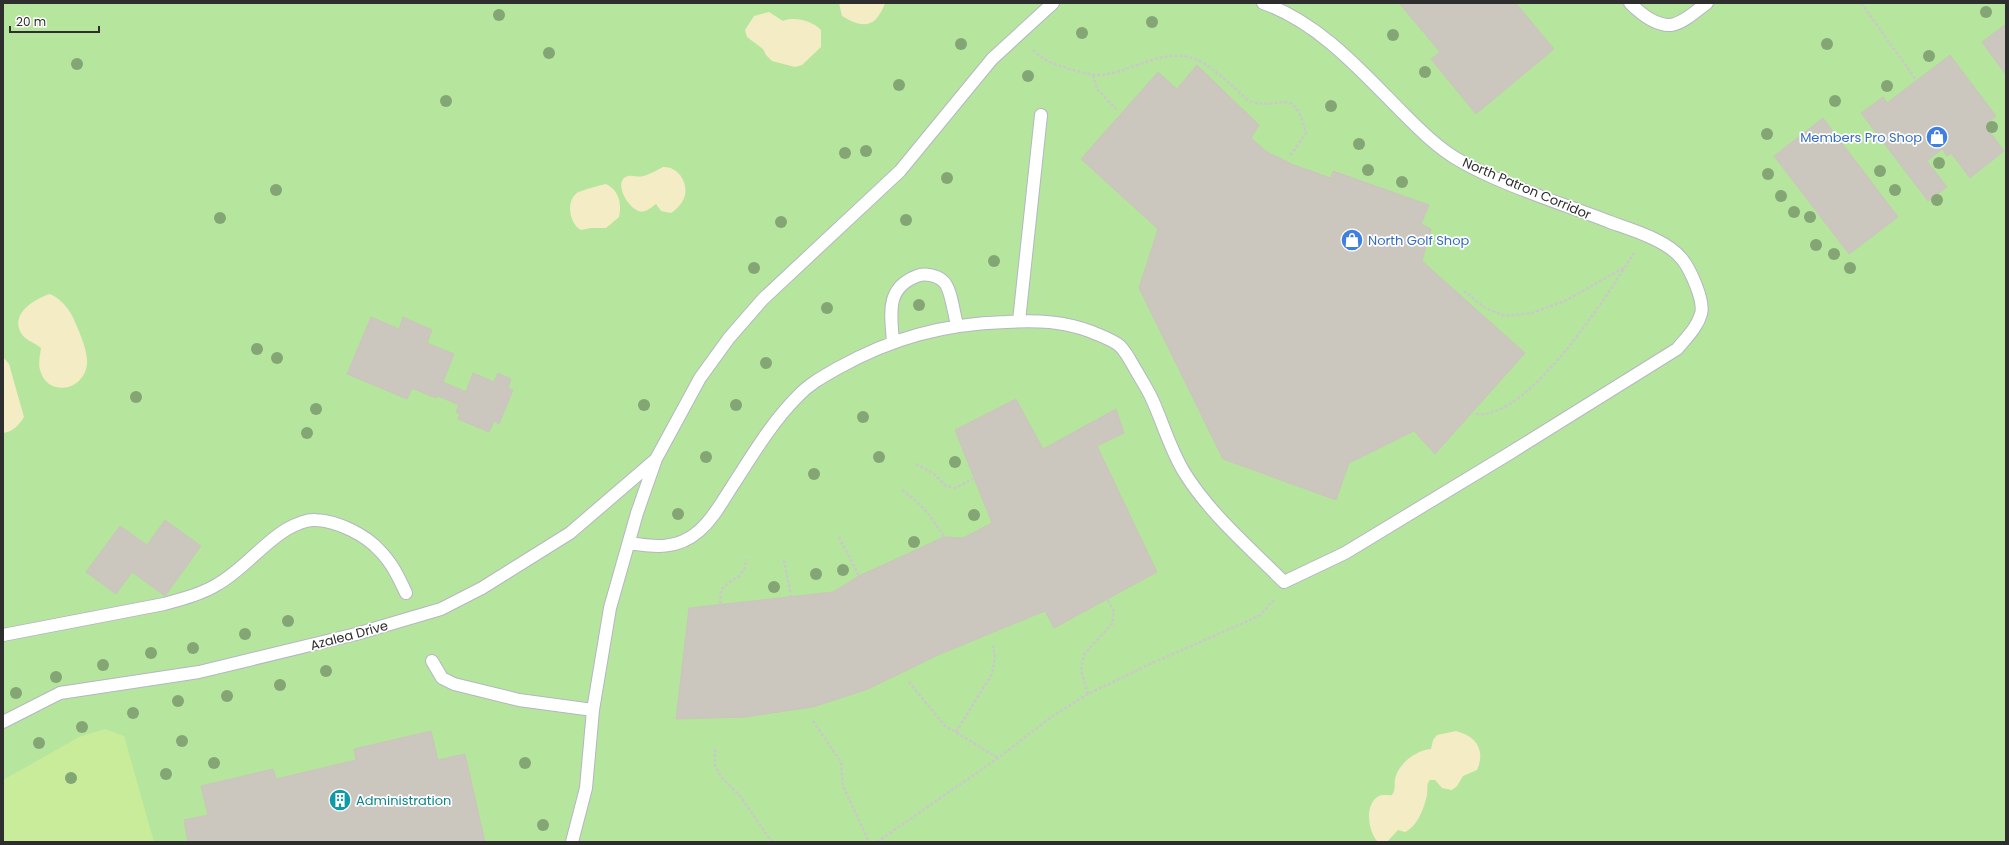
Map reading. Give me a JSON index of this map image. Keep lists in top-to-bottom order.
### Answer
{
  "streets": {
    "lane": ["North Patron Corridor", "Azalea Drive"]
  },
  "places": {
    "shop": ["Members Pro Shop", "North Golf Shop"],
    "building": ["Administration"]
  },
  "scale_bar": "20 m"
}
